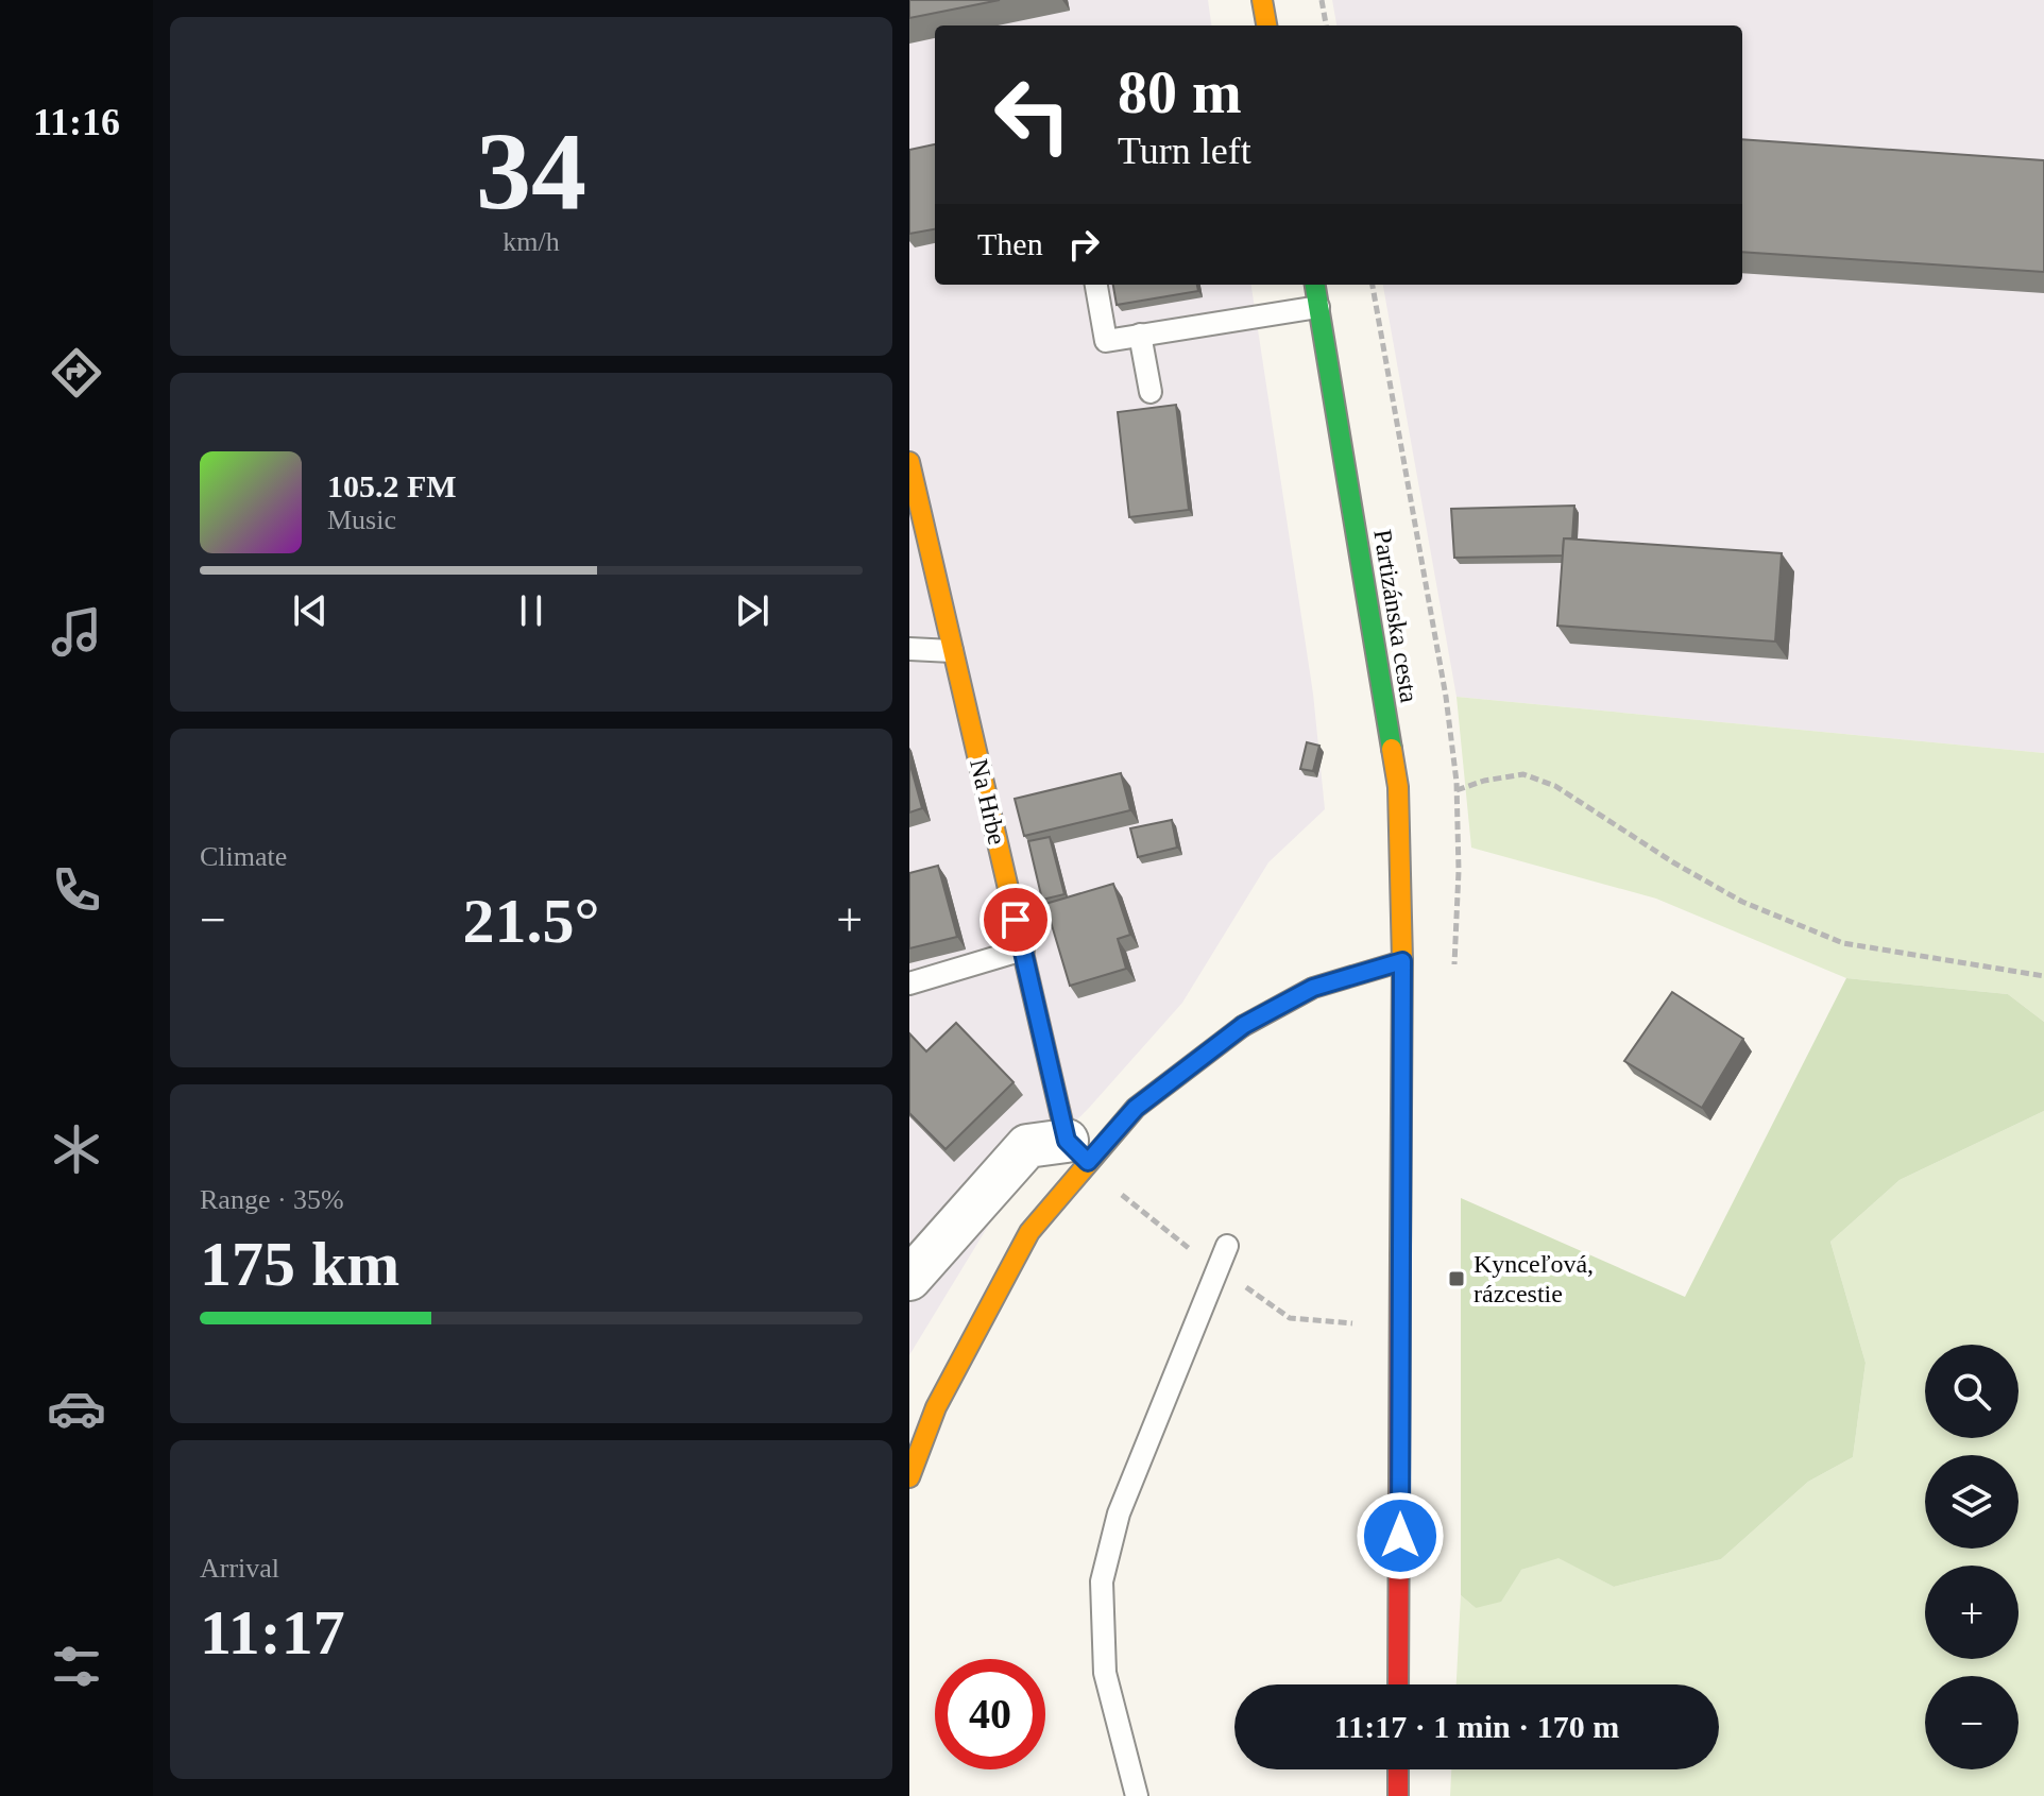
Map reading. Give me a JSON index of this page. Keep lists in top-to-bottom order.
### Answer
{
  "streets": {
    "street": ["Partizánska cesta", "Na Hrbe"]
  },
  "places": {
    "transit": ["Kynceľová, rázcestie"]
  },
  "page": {
    "tabs": "11:16",
    "tile": [
      ["34", "km/h"],
      "Climate",
      ["Range · 35%", "175 km"],
      ["Arrival", "11:17"]
    ],
    "turn": ["80 m", "Turn left"],
    "then": "Then",
    "song": ["105.2 FM", "Music"],
    "heat": ["−", "21.5°", "+"],
    "map_buttons": ["+", "−"],
    "limit": "40",
    "trip": "11:17 · 1 min · 170 m"
  }
}
